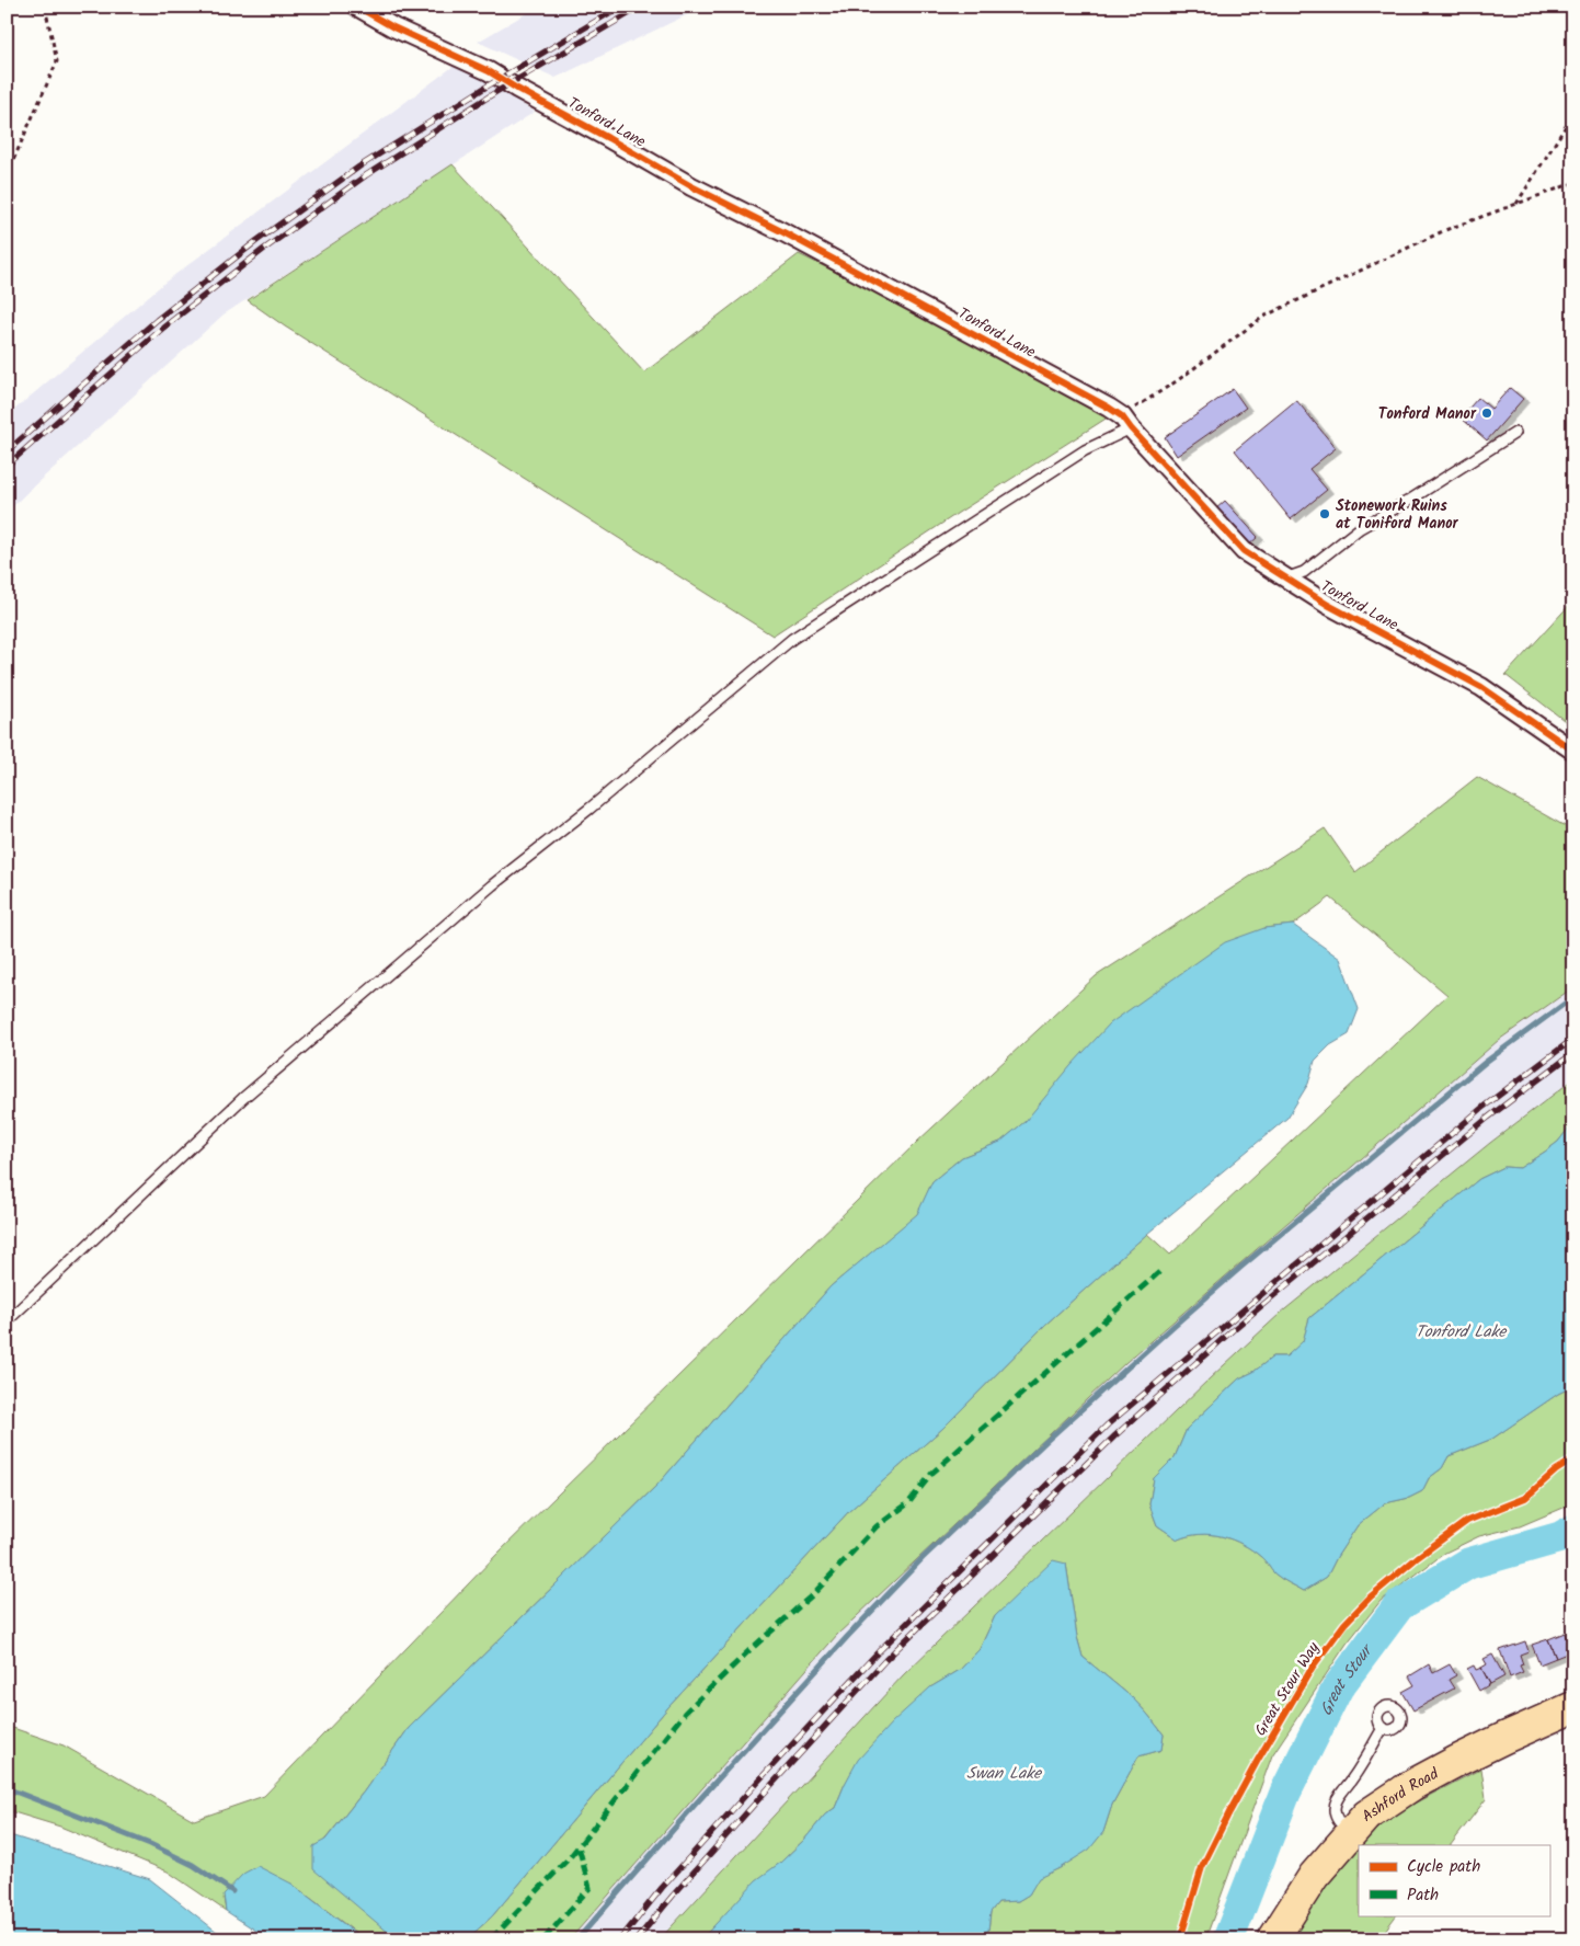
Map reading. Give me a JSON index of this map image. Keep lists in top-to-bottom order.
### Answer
{
  "streets": {
    "highway": ["Ashford Road"],
    "street": ["Tonford Lane"],
    "cycle path": ["Great Stour Way"]
  },
  "water": ["Tonford Lake", "Great Stour", "Swan Lake"],
  "places": ["Tonford Manor", "Stonework Ruins at Toniford Manor"],
  "legend": ["Cycle path", "Path"]
}
